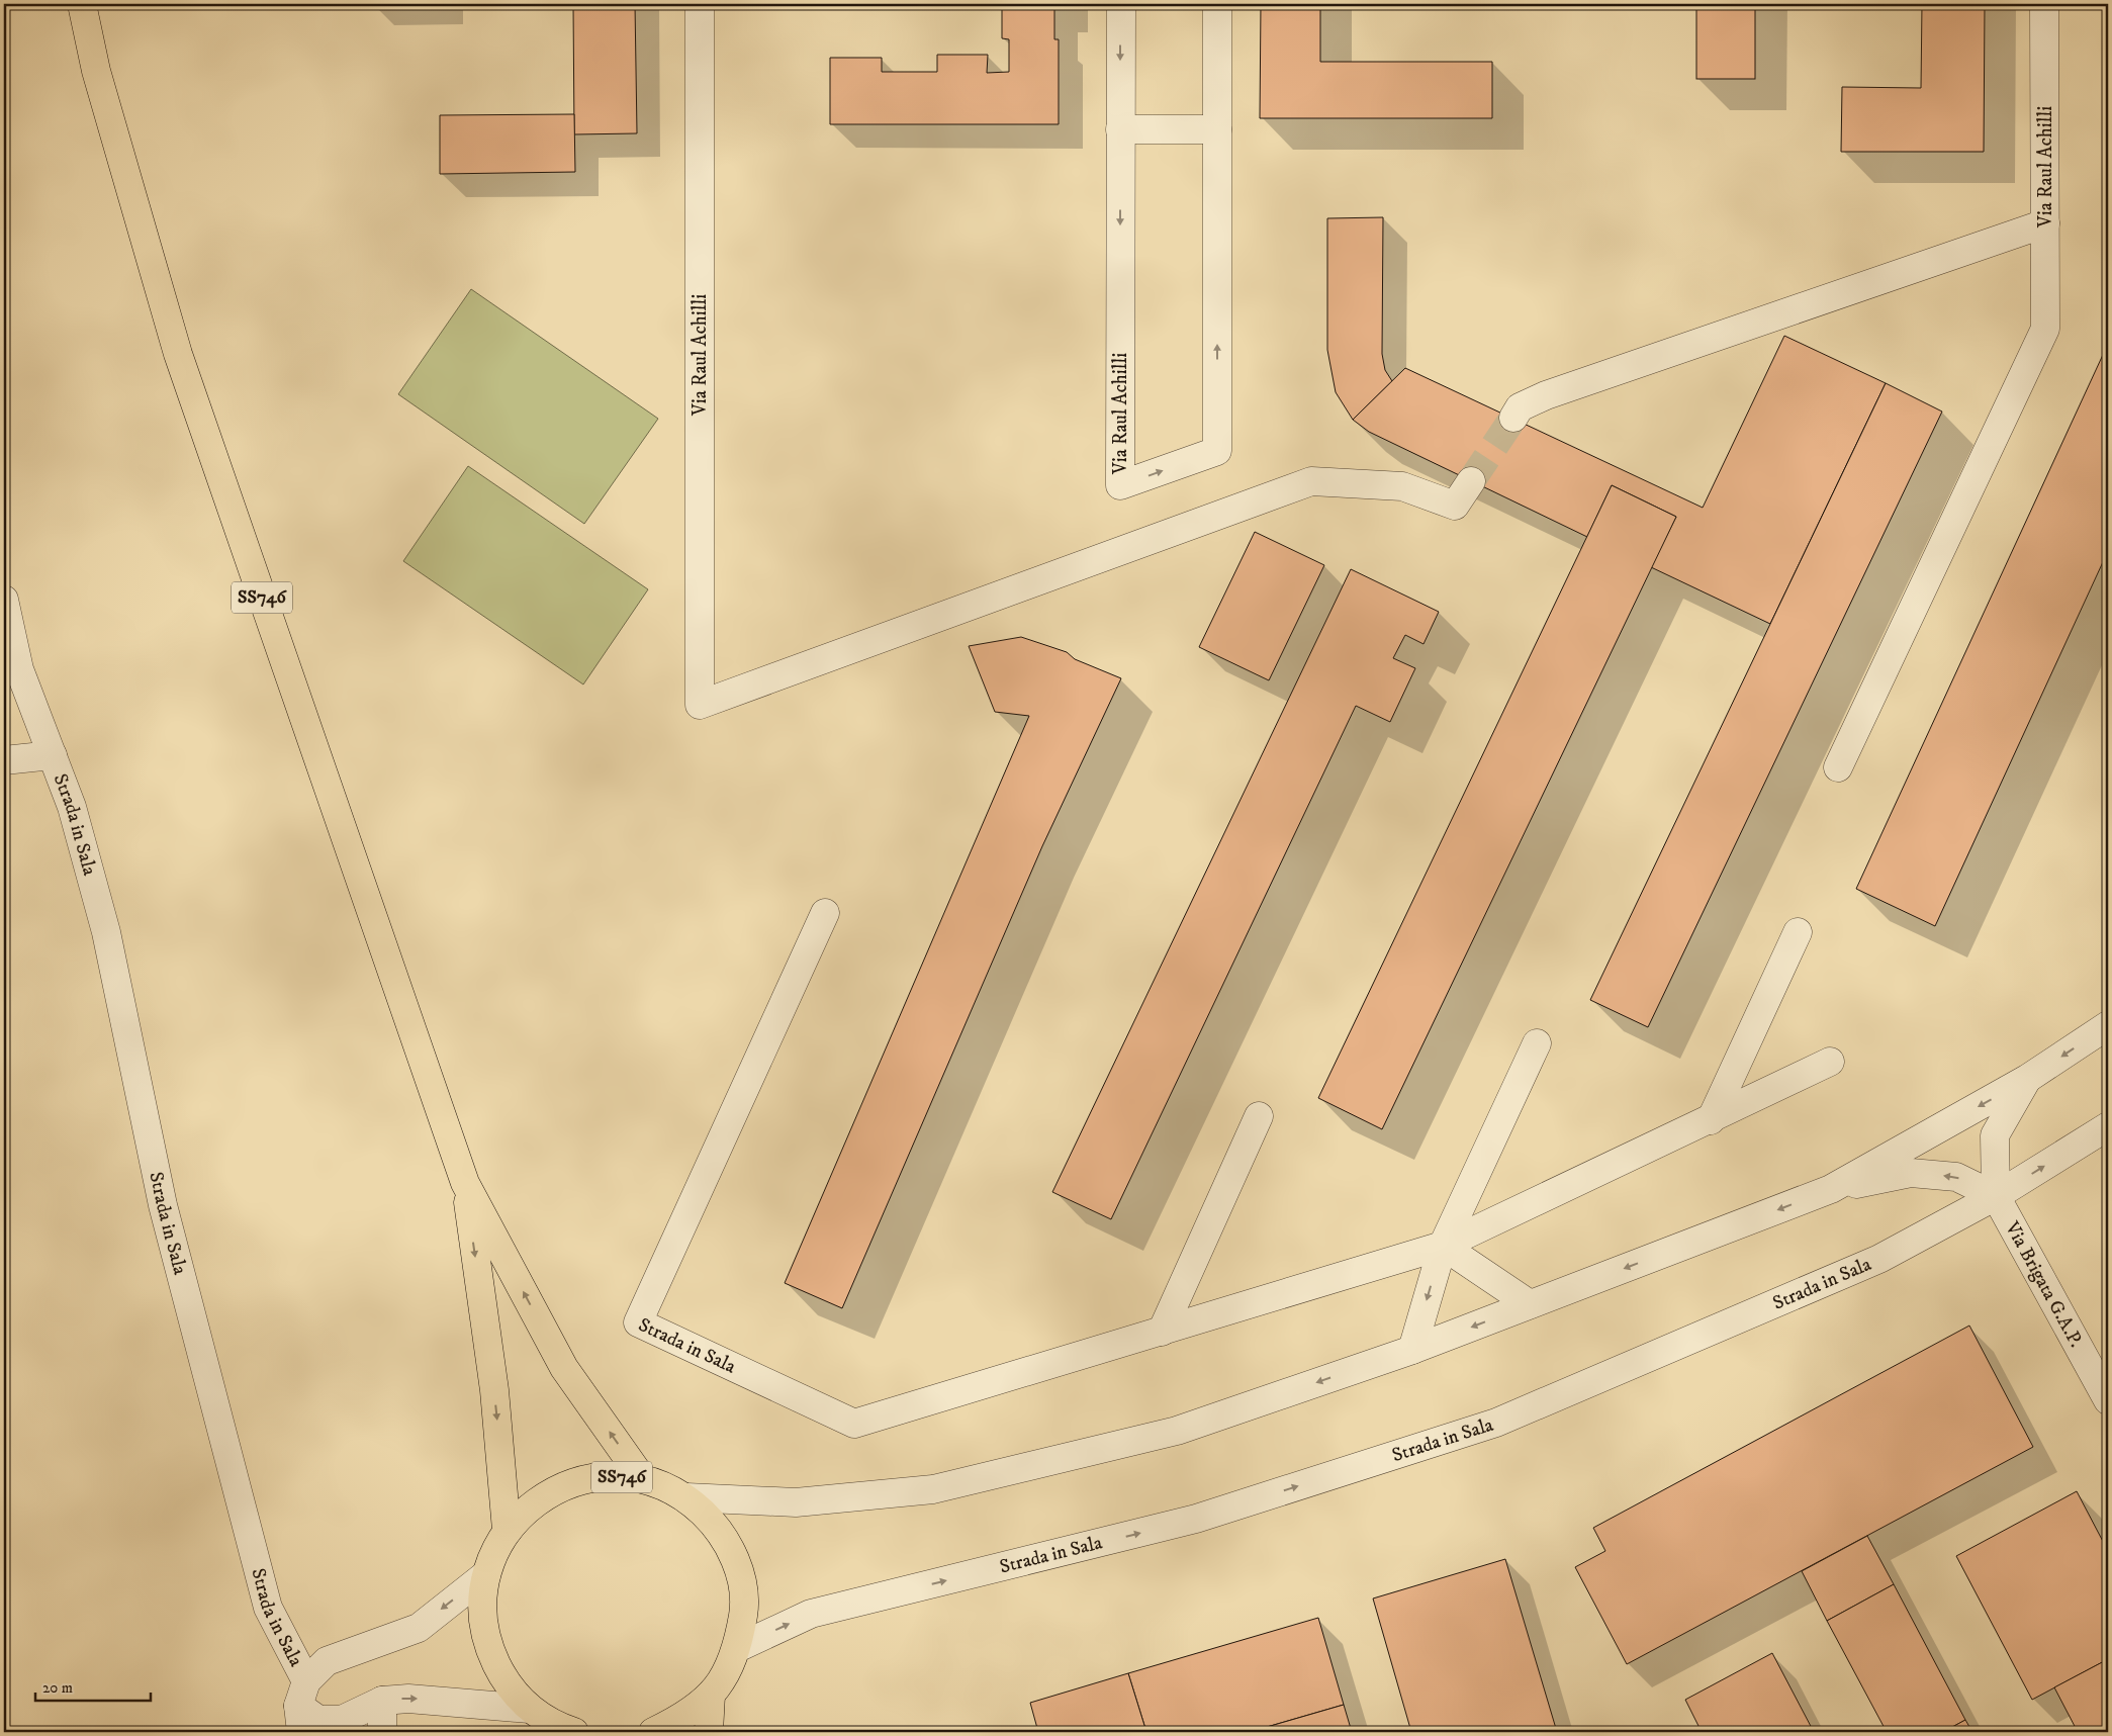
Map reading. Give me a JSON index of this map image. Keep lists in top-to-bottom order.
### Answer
{
  "streets": {
    "main road": ["SS746"],
    "street": ["Via Raul Achilli", "Strada in Sala", "Via Brigata G.A.P."]
  },
  "crossings": [
    ["SS746", "Strada in Sala"],
    ["Strada in Sala", "Via Brigata G.A.P."]
  ],
  "scale_bar": "20 m"
}
